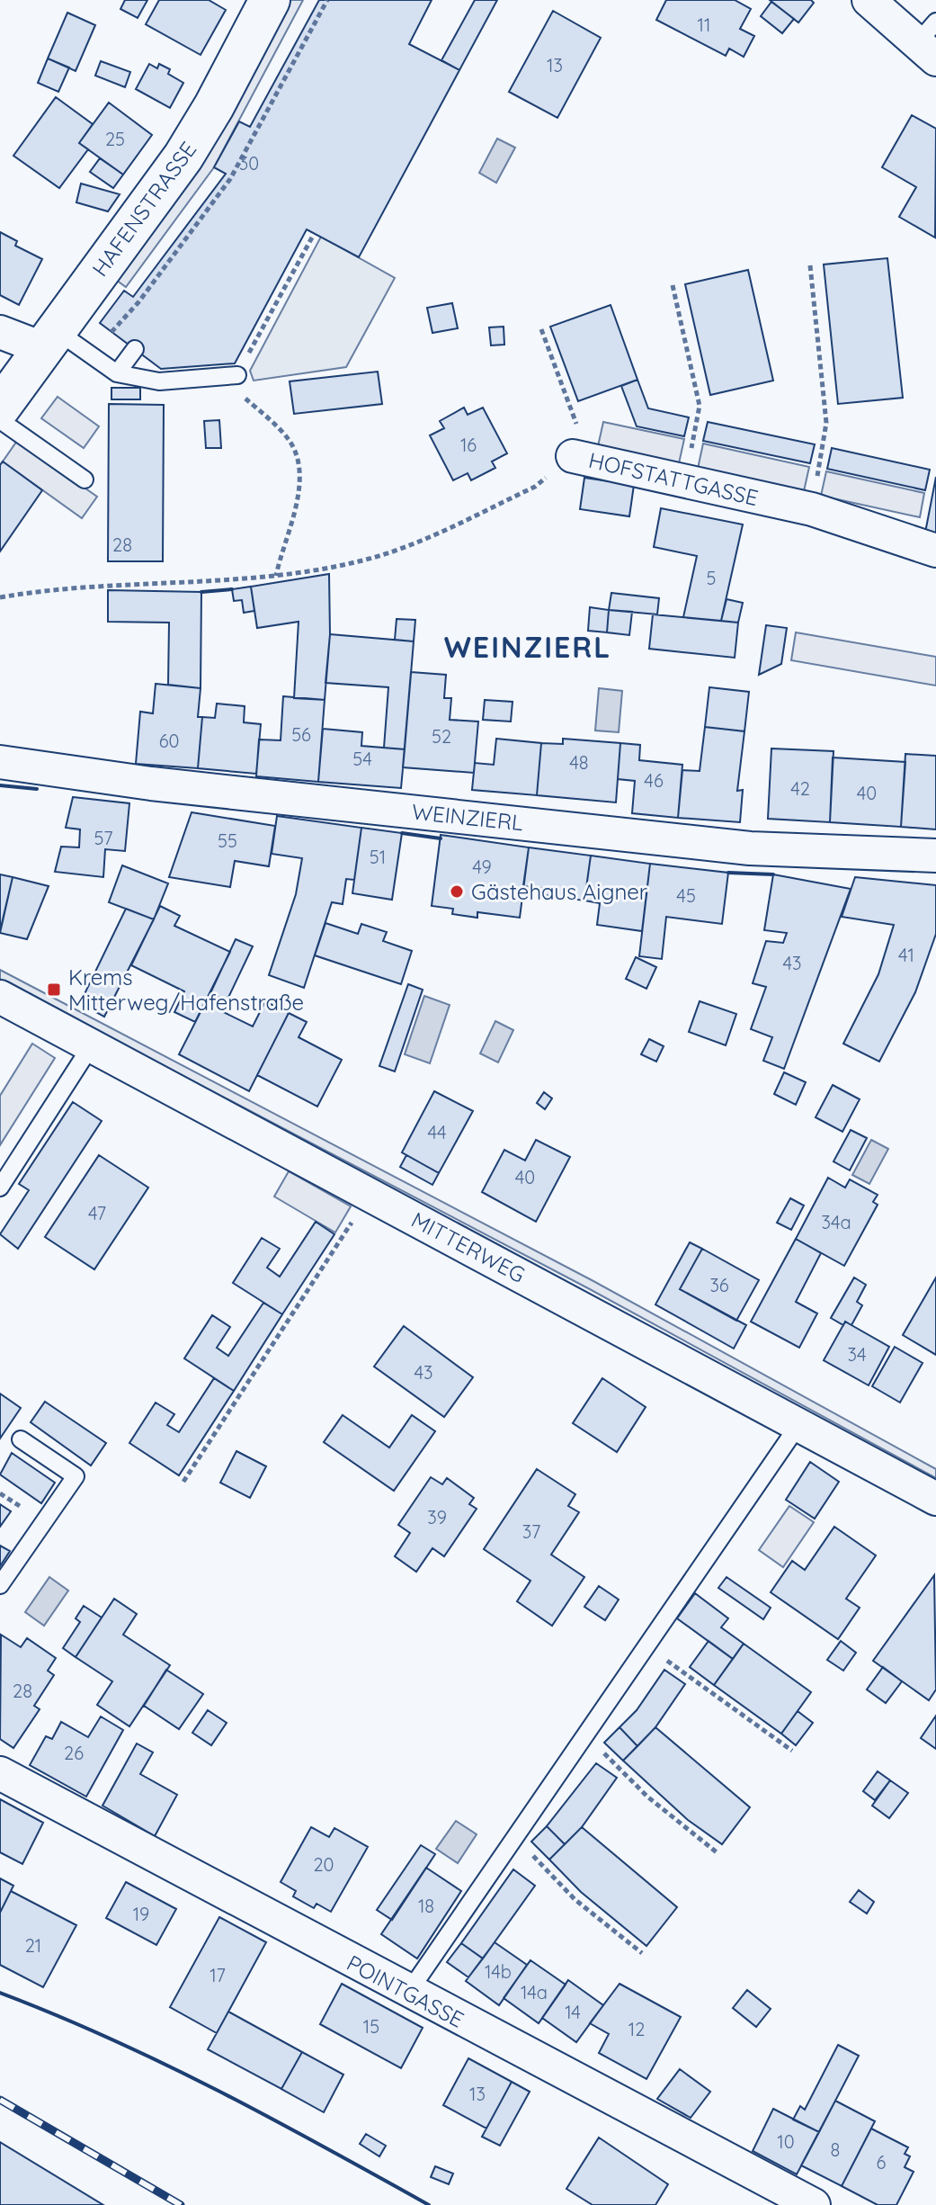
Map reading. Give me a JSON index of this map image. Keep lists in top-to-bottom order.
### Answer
{
  "streets": {
    "street": [
      "HAFENSTRASSE",
      "HOFSTATTGASSE",
      "WEINZIERL",
      "MITTERWEG",
      "POINTGASSE"
    ]
  },
  "districts": ["WEINZIERL"],
  "places": {
    "other": ["Gästehaus Aigner"],
    "transit": ["Krems Mitterweg/Hafenstraße"]
  },
  "house_numbers": [
    "11",
    "13",
    "25",
    "30",
    "16",
    "28",
    "5",
    "56",
    "52",
    "60",
    "54",
    "48",
    "46",
    "42",
    "40",
    "57",
    "55",
    "51",
    "49",
    "45",
    "41",
    "43",
    "44",
    "40",
    "47",
    "34a",
    "36",
    "34",
    "43",
    "39",
    "37",
    "28",
    "26",
    "20",
    "18",
    "19",
    "21",
    "14b",
    "17",
    "14a",
    "14",
    "15",
    "12",
    "13",
    "10",
    "8",
    "6"
  ]
}
